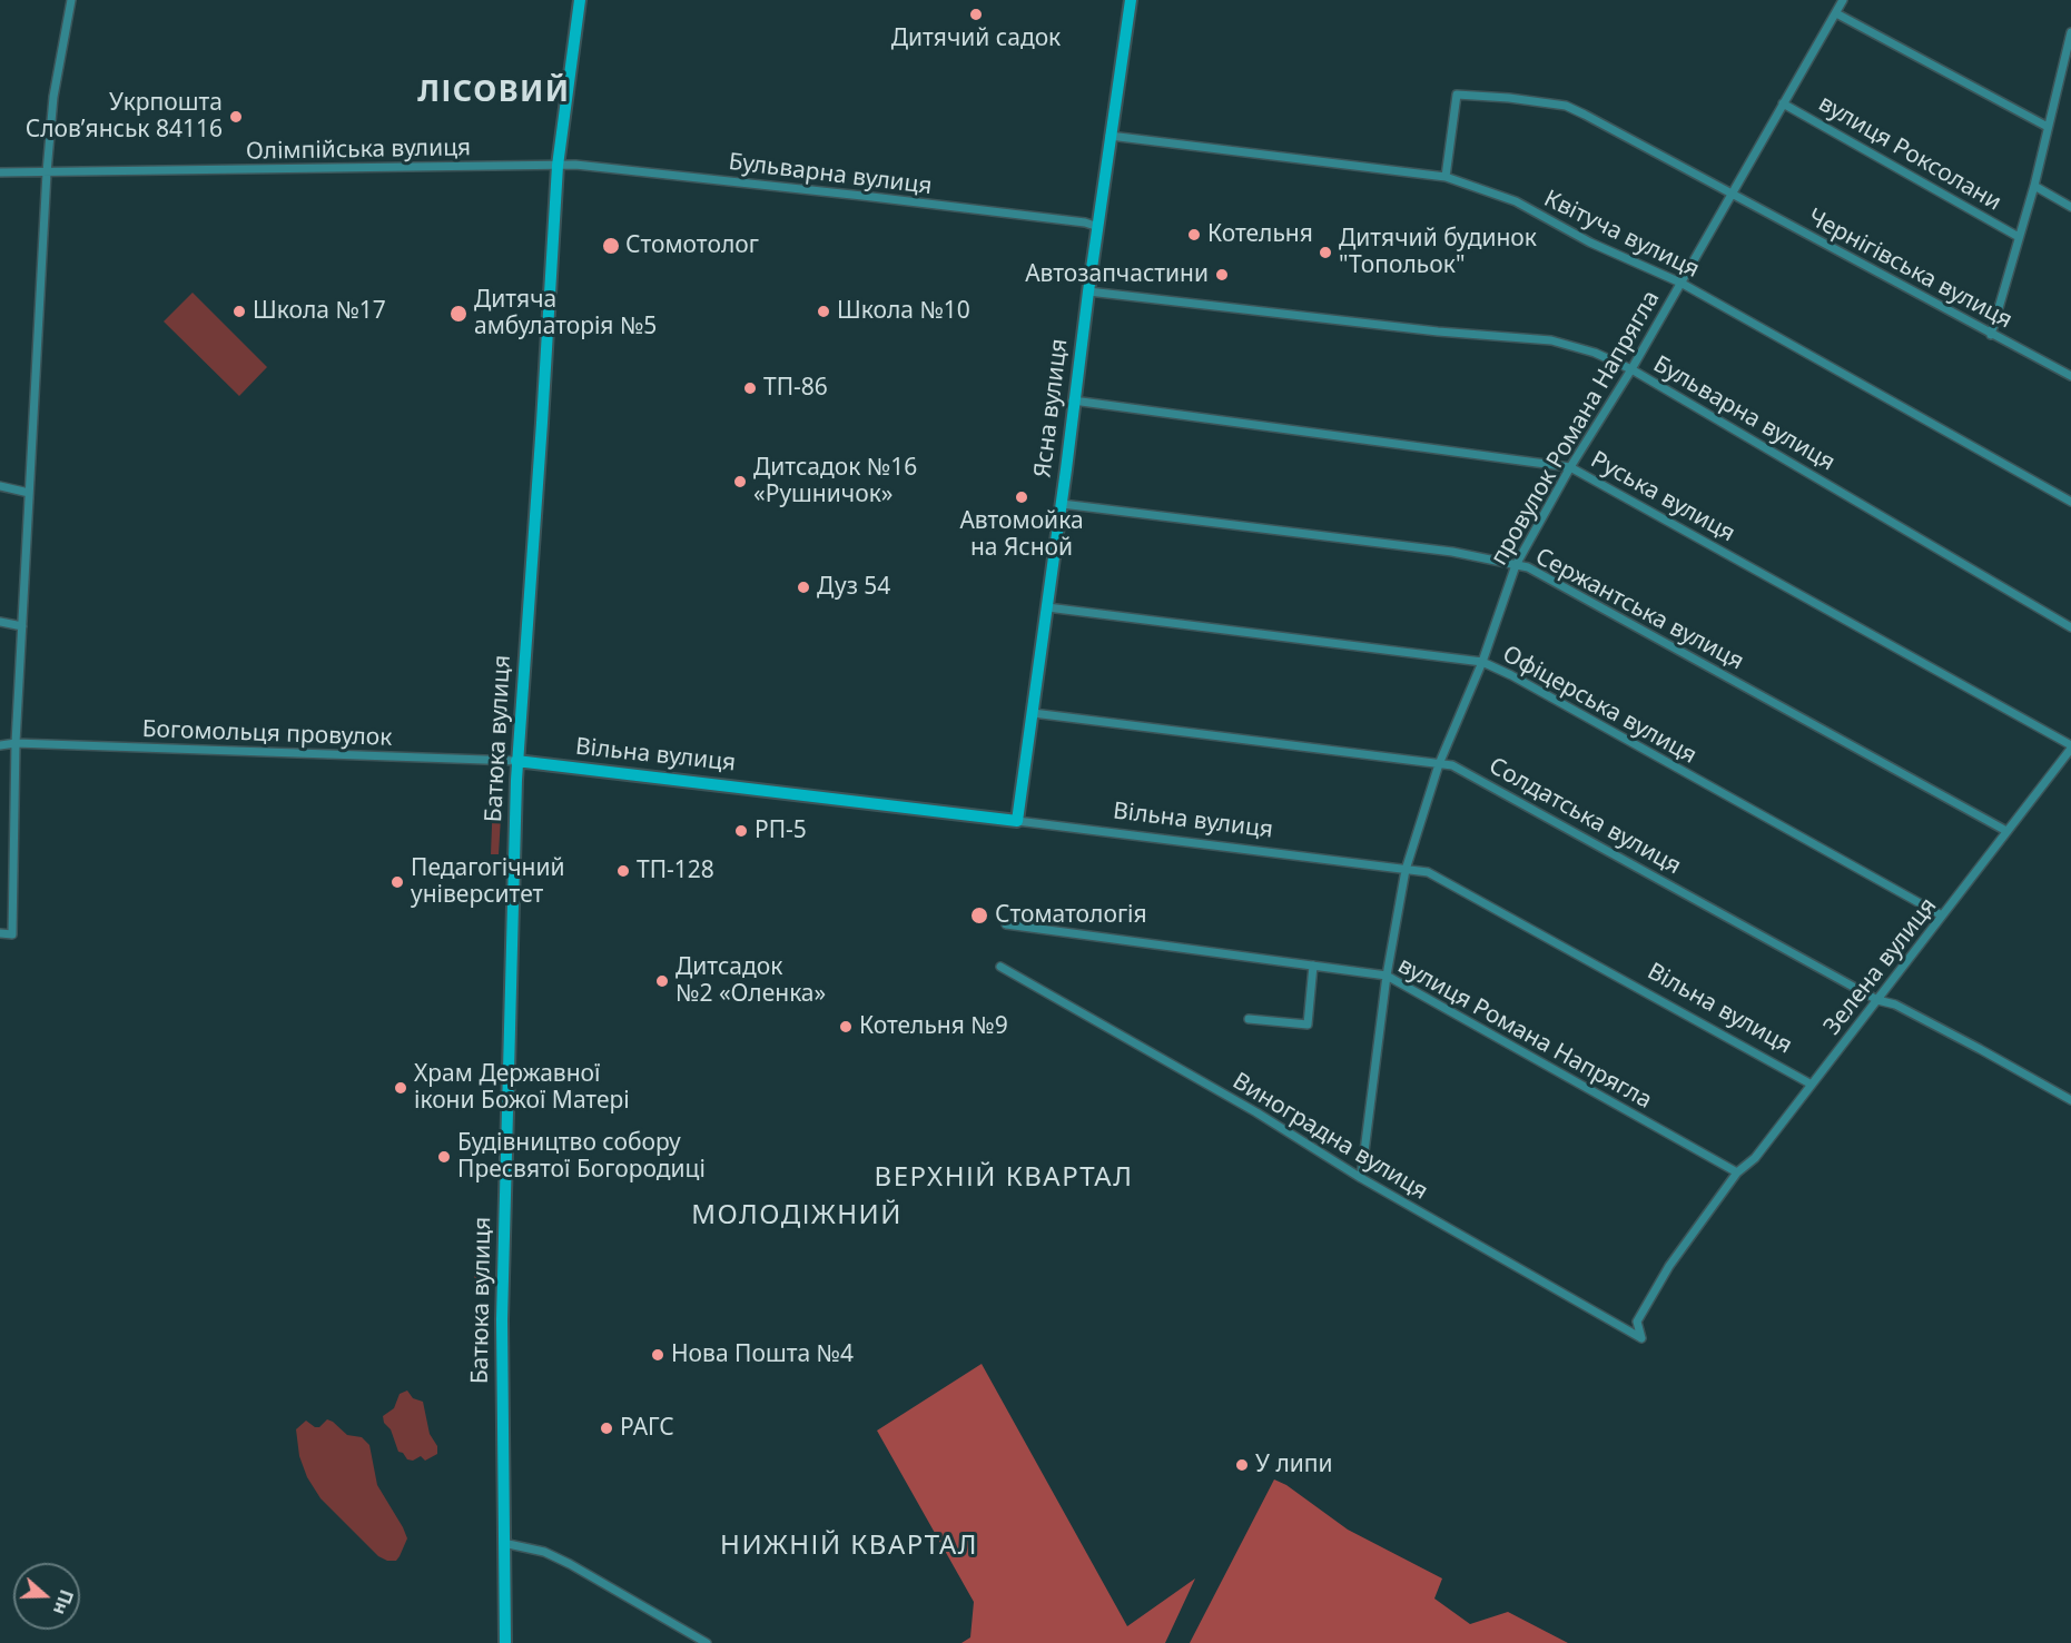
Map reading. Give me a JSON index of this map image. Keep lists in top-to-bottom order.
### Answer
{
  "streets": {
    "street": [
      "Олімпійська вулиця",
      "вулиця Роксолани",
      "Бульварна вулиця",
      "Квітуча вулиця",
      "Чернігівська вулиця",
      "Ясна вулиця",
      "провулок Романа Напрягла",
      "Руська вулиця",
      "Сержантська вулиця",
      "Офіцерська вулиця",
      "Богомольця провулок",
      "Батюка вулиця",
      "Вільна вулиця",
      "Солдатська вулиця",
      "Зелена вулиця",
      "вулиця Романа Напрягла",
      "Виноградна вулиця"
    ]
  },
  "crossings": [
    ["Олімпійська вулиця", "Бульварна вулиця"],
    ["Олімпійська вулиця", "Батюка вулиця"],
    ["вулиця Роксолани", "провулок Романа Напрягла"],
    ["Бульварна вулиця", "Ясна вулиця"],
    ["Бульварна вулиця", "провулок Романа Напрягла"],
    ["Бульварна вулиця", "Батюка вулиця"],
    ["Квітуча вулиця", "Чернігівська вулиця"],
    ["Квітуча вулиця", "Ясна вулиця"],
    ["Квітуча вулиця", "провулок Романа Напрягла"],
    ["Чернігівська вулиця", "провулок Романа Напрягла"],
    ["Ясна вулиця", "Руська вулиця"],
    ["Ясна вулиця", "Сержантська вулиця"],
    ["Ясна вулиця", "Офіцерська вулиця"],
    ["Ясна вулиця", "Вільна вулиця"],
    ["Ясна вулиця", "Солдатська вулиця"],
    ["провулок Романа Напрягла", "Руська вулиця"],
    ["провулок Романа Напрягла", "Сержантська вулиця"],
    ["провулок Романа Напрягла", "Офіцерська вулиця"],
    ["провулок Романа Напрягла", "Вільна вулиця"],
    ["провулок Романа Напрягла", "Солдатська вулиця"],
    ["провулок Романа Напрягла", "вулиця Романа Напрягла"],
    ["провулок Романа Напрягла", "Виноградна вулиця"],
    ["Руська вулиця", "Зелена вулиця"],
    ["Сержантська вулиця", "Зелена вулиця"],
    ["Офіцерська вулиця", "Зелена вулиця"],
    ["Богомольця провулок", "Батюка вулиця"],
    ["Богомольця провулок", "Вільна вулиця"],
    ["Батюка вулиця", "Вільна вулиця"],
    ["Вільна вулиця", "Зелена вулиця"],
    ["Солдатська вулиця", "Зелена вулиця"],
    ["Зелена вулиця", "вулиця Романа Напрягла"],
    ["Зелена вулиця", "Виноградна вулиця"]
  ],
  "districts": [
    "ЛІСОВИЙ",
    "ВЕРХНІЙ КВАРТАЛ",
    "МОЛОДІЖНИЙ",
    "НИЖНІЙ КВАРТАЛ"
  ],
  "places": [
    "Дитячий садок",
    "Укрпошта Слов’янськ 84116",
    "Котельня",
    "Стомотолог",
    "Дитячий будинок \"Топольок\"",
    "Автозапчастини",
    "Школа №17",
    "Школа №10",
    "Дитяча амбулаторія №5",
    "ТП-86",
    "Дитсадок №16 «Рушничок»",
    "Автомойка на Ясной",
    "Дуз 54",
    "РП-5",
    "ТП-128",
    "Педагогічний університет",
    "Стоматологія",
    "Дитсадок №2 «Оленка»",
    "Котельня №9",
    "Храм Державної ікони Божої Матері",
    "Будівництво собору Пресвятої Богородиці",
    "Нова Пошта №4",
    "РАГС",
    "У липи"
  ],
  "north": "right"
}
